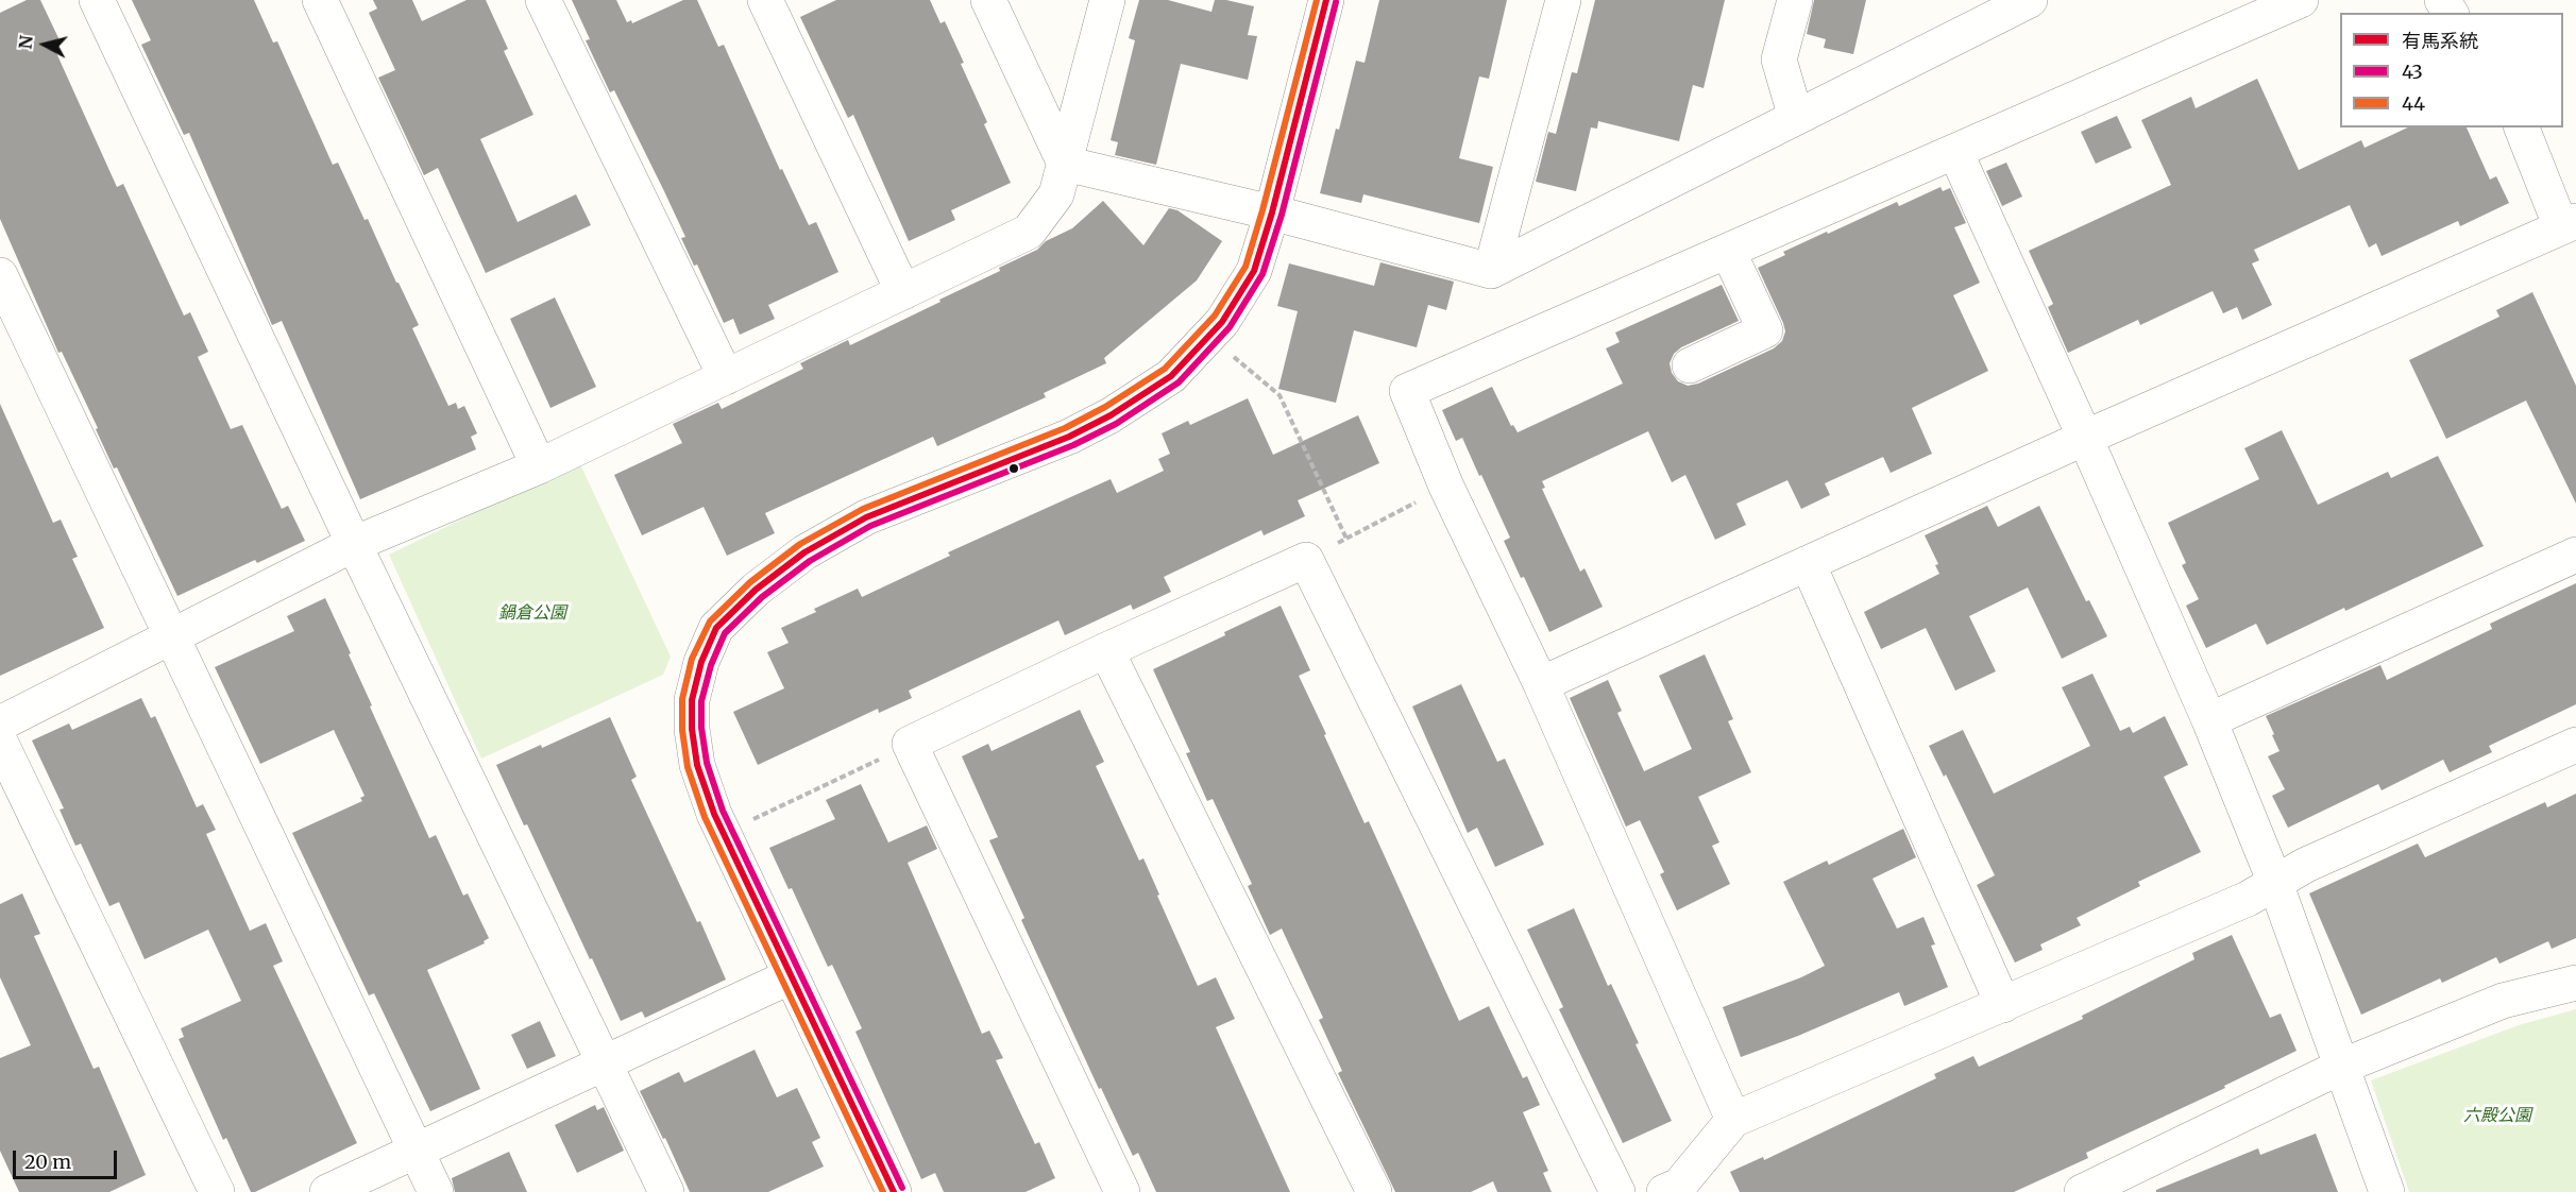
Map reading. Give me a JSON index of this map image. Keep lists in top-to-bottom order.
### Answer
{
  "parks": ["鍋倉公園", "六殿公園"],
  "lines": ["transit line 有馬系統", "transit line 44", "transit line 43"],
  "legend": ["有馬系統", "43", "44"],
  "scale_bar": "20 m",
  "north": "left"
}
